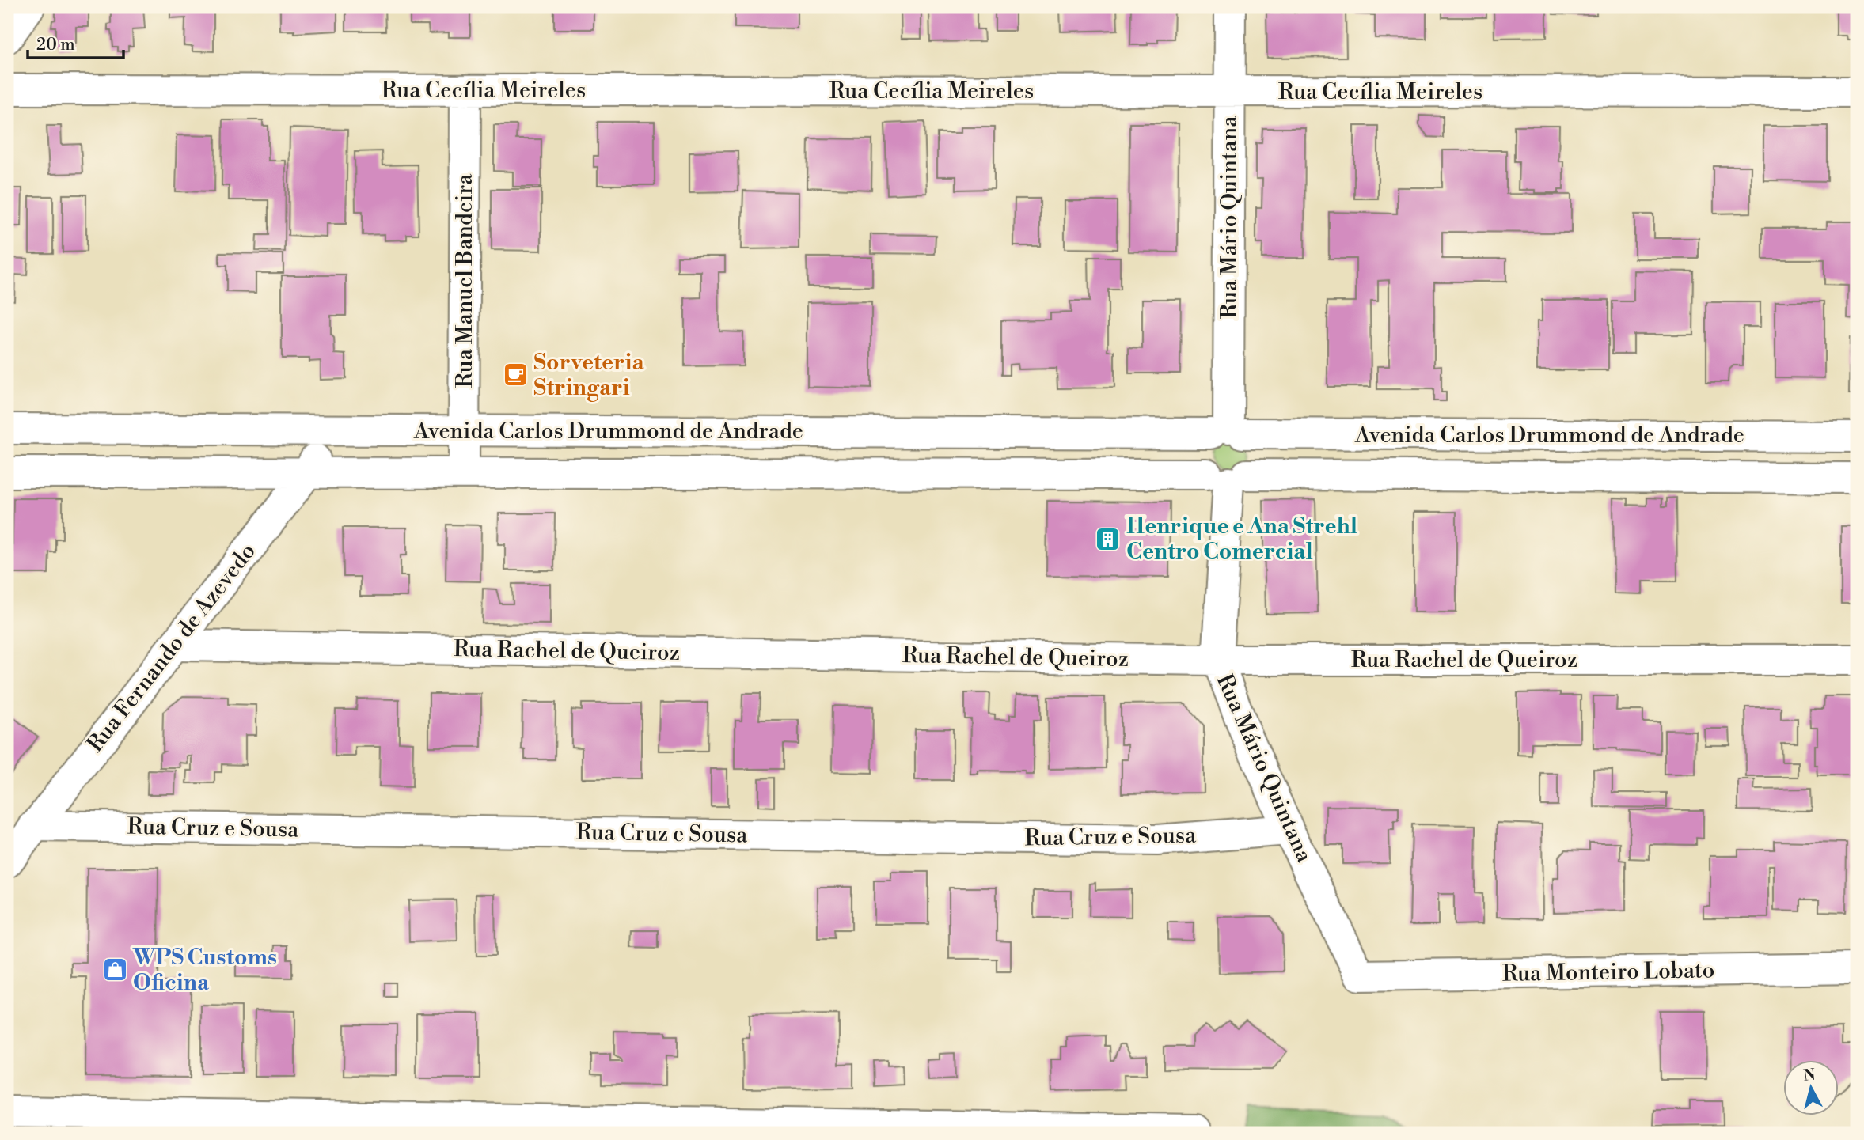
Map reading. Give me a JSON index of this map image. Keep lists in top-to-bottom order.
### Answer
{
  "streets": {
    "street": [
      "Rua Cecília Meireles",
      "Rua Mário Quintana",
      "Rua Manuel Bandeira",
      "Avenida Carlos Drummond de Andrade",
      "Rua Fernando de Azevedo",
      "Rua Rachel de Queiroz",
      "Rua Cruz e Sousa",
      "Rua Monteiro Lobato"
    ]
  },
  "crossings": [
    ["Rua Cecília Meireles", "Rua Mário Quintana"],
    ["Rua Cecília Meireles", "Rua Manuel Bandeira"],
    ["Rua Mário Quintana", "Avenida Carlos Drummond de Andrade"],
    ["Rua Mário Quintana", "Rua Rachel de Queiroz"],
    ["Rua Mário Quintana", "Rua Cruz e Sousa"],
    ["Rua Mário Quintana", "Rua Monteiro Lobato"],
    ["Rua Manuel Bandeira", "Avenida Carlos Drummond de Andrade"],
    ["Avenida Carlos Drummond de Andrade", "Rua Fernando de Azevedo"],
    ["Rua Fernando de Azevedo", "Rua Rachel de Queiroz"],
    ["Rua Fernando de Azevedo", "Rua Cruz e Sousa"]
  ],
  "places": {
    "cafe": ["Sorveteria Stringari"],
    "building": ["Henrique e Ana Strehl Centro Comercial"],
    "shop": ["WPS Customs Oficina"]
  },
  "scale_bar": "20 m",
  "north": "top"
}
